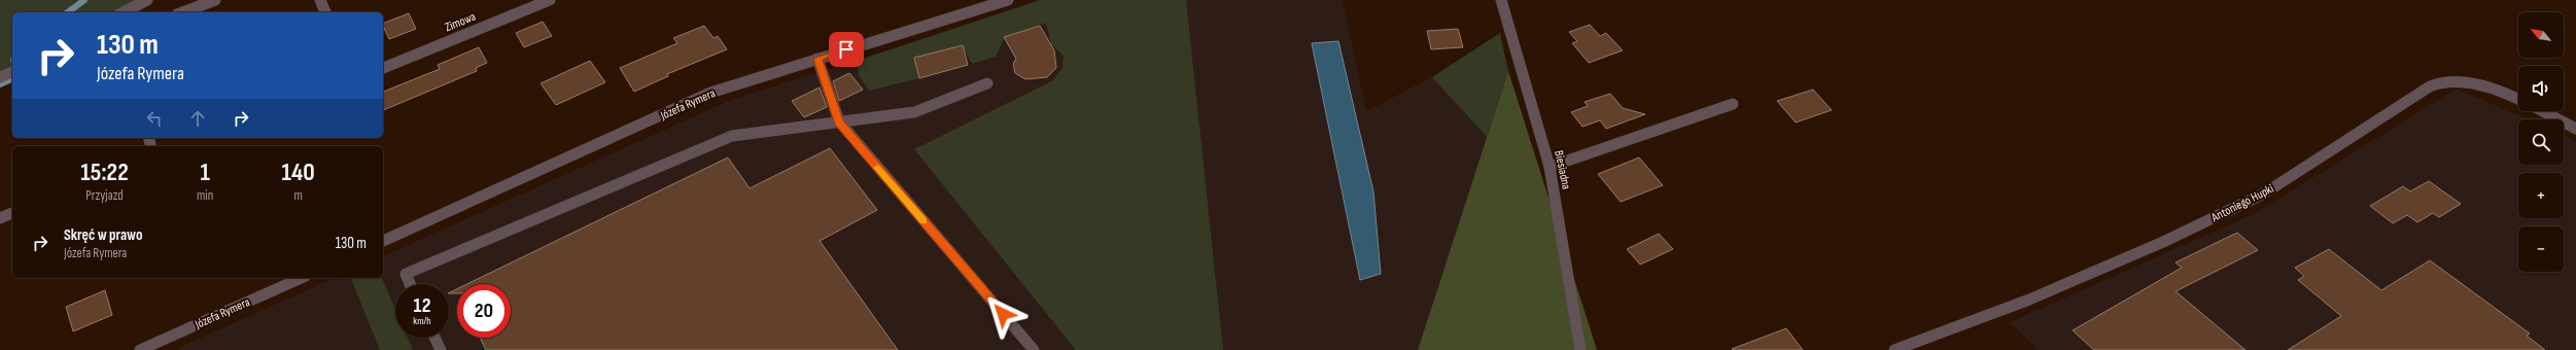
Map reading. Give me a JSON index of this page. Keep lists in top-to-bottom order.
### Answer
{
  "streets": {
    "street": [
      "Zimowa",
      "Józefa Rymera",
      "Biesiadna",
      "Antoniego Hupki"
    ]
  },
  "north": "top left",
  "page": {
    "map_buttons": ["+", "−"],
    "turn": ["130 m", "Józefa Rymera"],
    "eta": [
      "15:22",
      "Przyjazd",
      "1",
      "min",
      "140",
      "m"
    ],
    "list": [
      {
        "name": "Skręć w prawo",
        "note": "Józefa Rymera",
        "value": "130 m"
      }
    ],
    "speed": "12 km/h",
    "limit": "20"
  }
}
